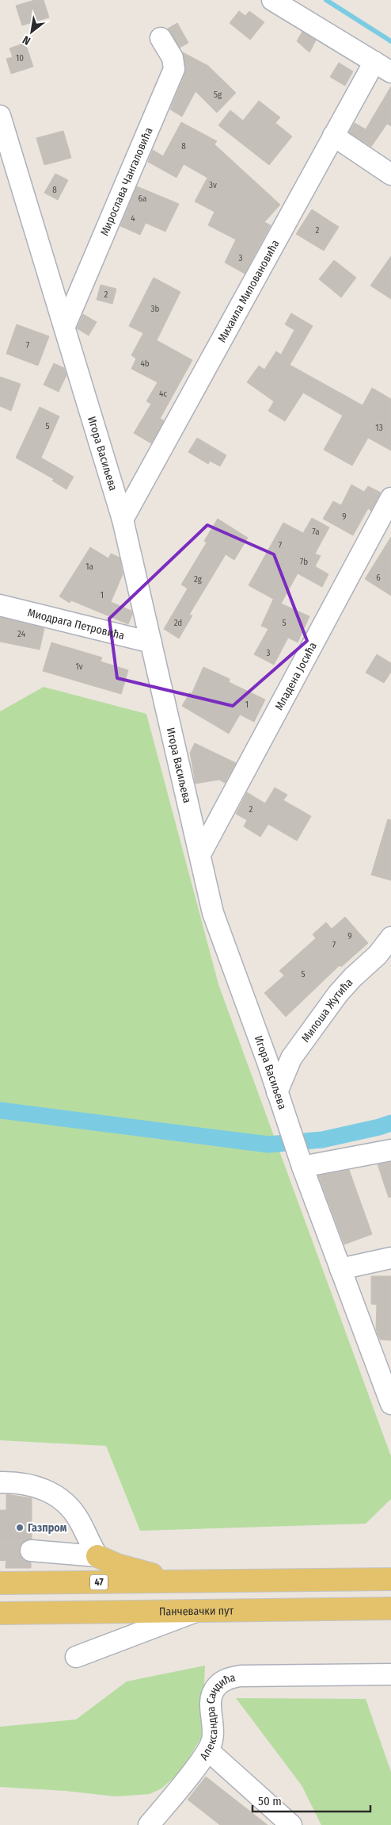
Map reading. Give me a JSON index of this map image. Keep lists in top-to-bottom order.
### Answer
{
  "streets": {
    "main road": ["47", "Панчевачки пут"],
    "street": [
      "Мирослава Чангаловића",
      "Михаила Миловановића",
      "Игора Васиљева",
      "Миодрага Петровића",
      "Младена Јосића",
      "Милоша Жутића",
      "Александра Сандића"
    ]
  },
  "crossings": [
    ["Мирослава Чангаловића", "Игора Васиљева"],
    ["Михаила Миловановића", "Игора Васиљева"],
    ["Игора Васиљева", "Миодрага Петровића"],
    ["Игора Васиљева", "Младена Јосића"],
    ["Игора Васиљева", "Милоша Жутића"]
  ],
  "places": ["Газпром"],
  "house_numbers": [
    "10",
    "5g",
    "8",
    "3v",
    "8",
    "6a",
    "4",
    "2",
    "3",
    "2",
    "3b",
    "7",
    "4b",
    "4c",
    "5",
    "13",
    "9",
    "7a",
    "7",
    "7b",
    "1a",
    "6",
    "2g",
    "1",
    "2d",
    "5",
    "24",
    "3",
    "1v",
    "1",
    "2",
    "9",
    "7",
    "5"
  ],
  "scale_bar": "50 m",
  "north": "bottom left"
}
